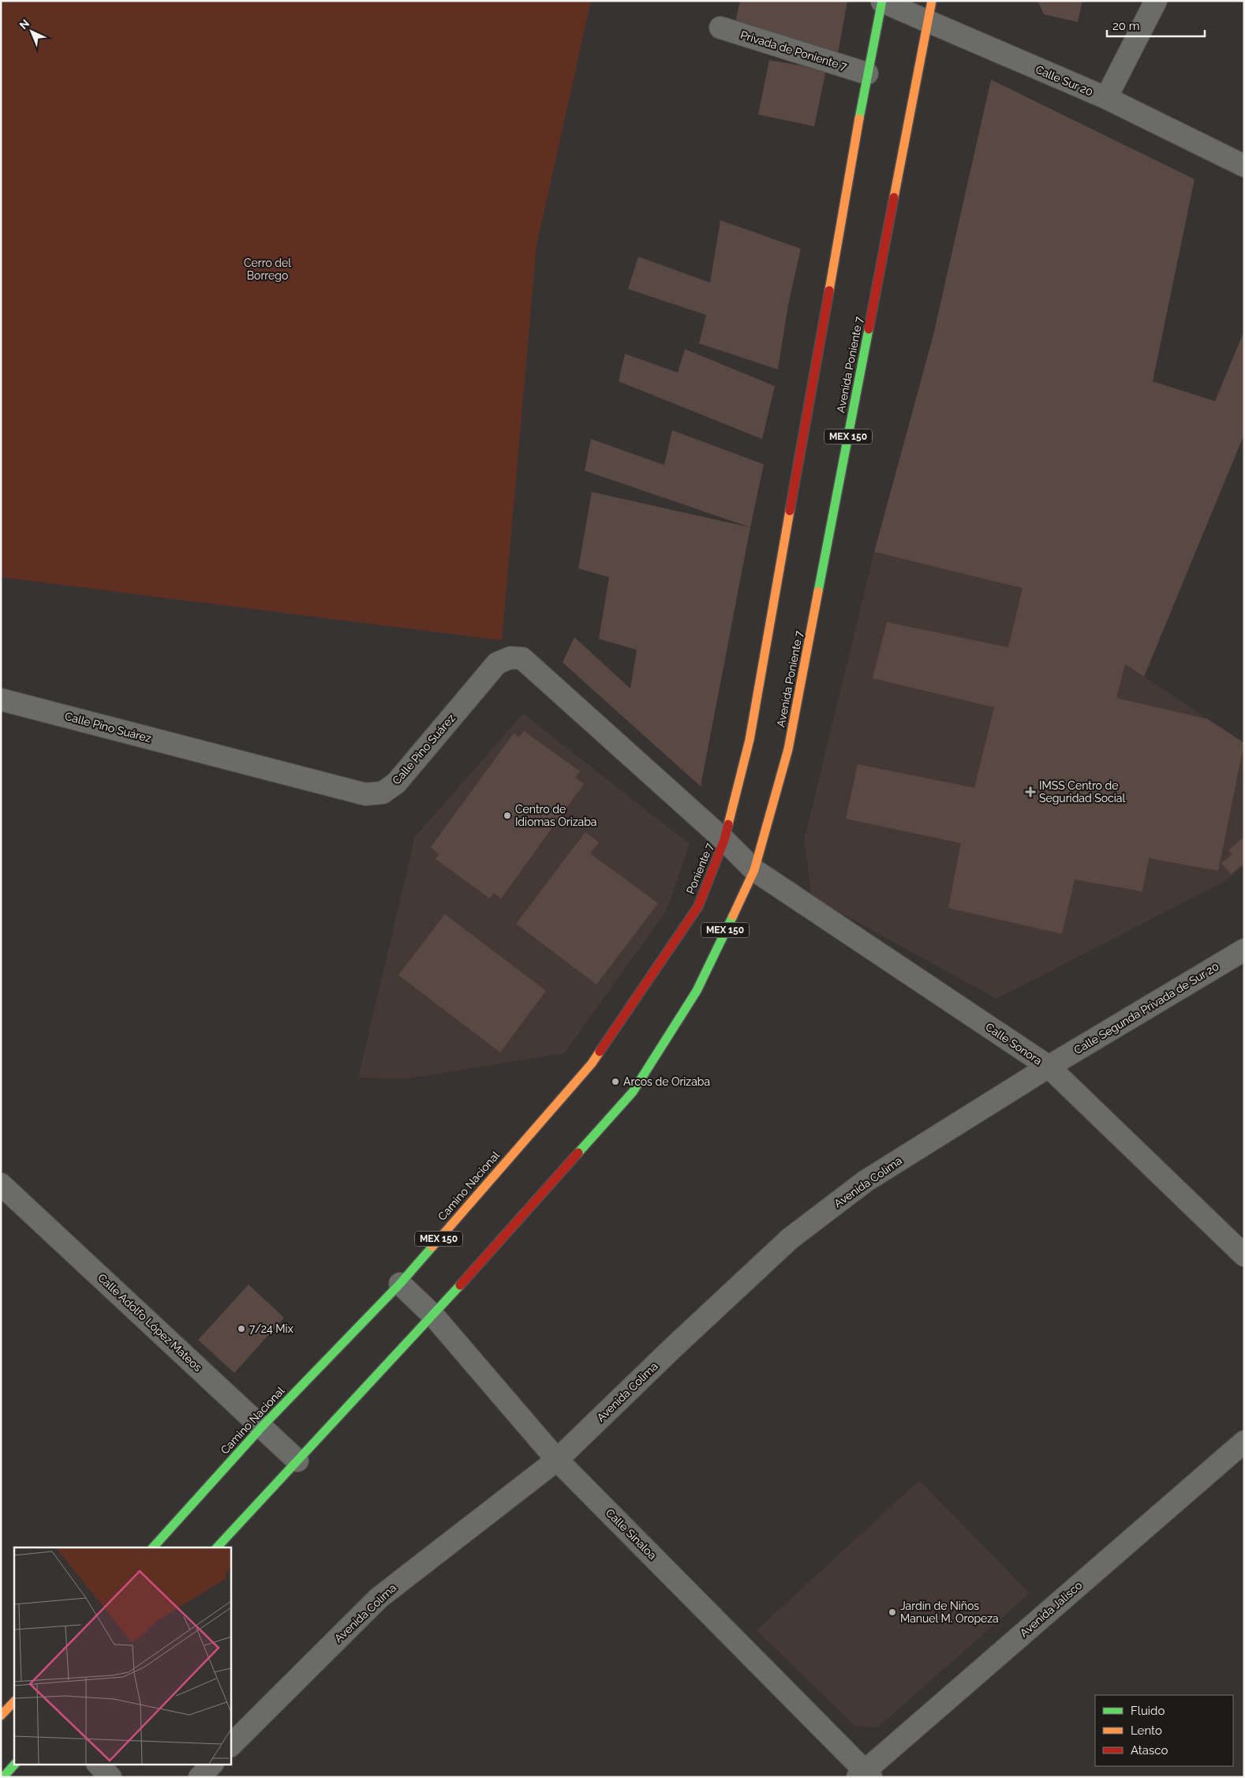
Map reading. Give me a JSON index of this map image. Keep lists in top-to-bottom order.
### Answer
{
  "streets": {
    "main road": [
      "Avenida Poniente 7",
      "MEX 150",
      "Poniente 7",
      "Camino Nacional"
    ],
    "street": [
      "Privada de Poniente 7",
      "Calle Sur 20",
      "Calle Pino Suárez",
      "Calle Segunda Privada de Sur 20",
      "Calle Sonora",
      "Avenida Colima",
      "Calle Adolfo López Mateos",
      "Calle Sinaloa",
      "Avenida Jalisco"
    ]
  },
  "crossings": [
    ["Privada de Poniente 7", "MEX 150"],
    ["Calle Sur 20", "Avenida Poniente 7"],
    ["Calle Sur 20", "MEX 150"],
    ["Avenida Poniente 7", "MEX 150"],
    ["Avenida Poniente 7", "Calle Pino Suárez"],
    ["Avenida Poniente 7", "Calle Sonora"],
    ["MEX 150", "Calle Pino Suárez"],
    ["MEX 150", "Poniente 7"],
    ["MEX 150", "Calle Sonora"],
    ["MEX 150", "Calle Adolfo López Mateos"],
    ["MEX 150", "Calle Sinaloa"],
    ["Calle Pino Suárez", "Poniente 7"],
    ["Calle Pino Suárez", "Calle Sonora"],
    ["Poniente 7", "Camino Nacional"],
    ["Calle Segunda Privada de Sur 20", "Calle Sonora"],
    ["Calle Segunda Privada de Sur 20", "Avenida Colima"],
    ["Calle Sonora", "Avenida Colima"],
    ["Avenida Colima", "Calle Sinaloa"],
    ["Camino Nacional", "Calle Adolfo López Mateos"],
    ["Camino Nacional", "Calle Sinaloa"],
    ["Calle Sinaloa", "Avenida Jalisco"]
  ],
  "parks": ["Cerro del Borrego"],
  "places": {
    "health": ["IMSS Centro de Seguridad Social"],
    "other": [
      "Centro de Idiomas Orizaba",
      "Arcos de Orizaba",
      "7/24 Mix",
      "Jardín de Niños Manuel M. Oropeza"
    ]
  },
  "legend": ["Fluido", "Lento", "Atasco"],
  "scale_bar": "20 m",
  "north": "top left"
}
